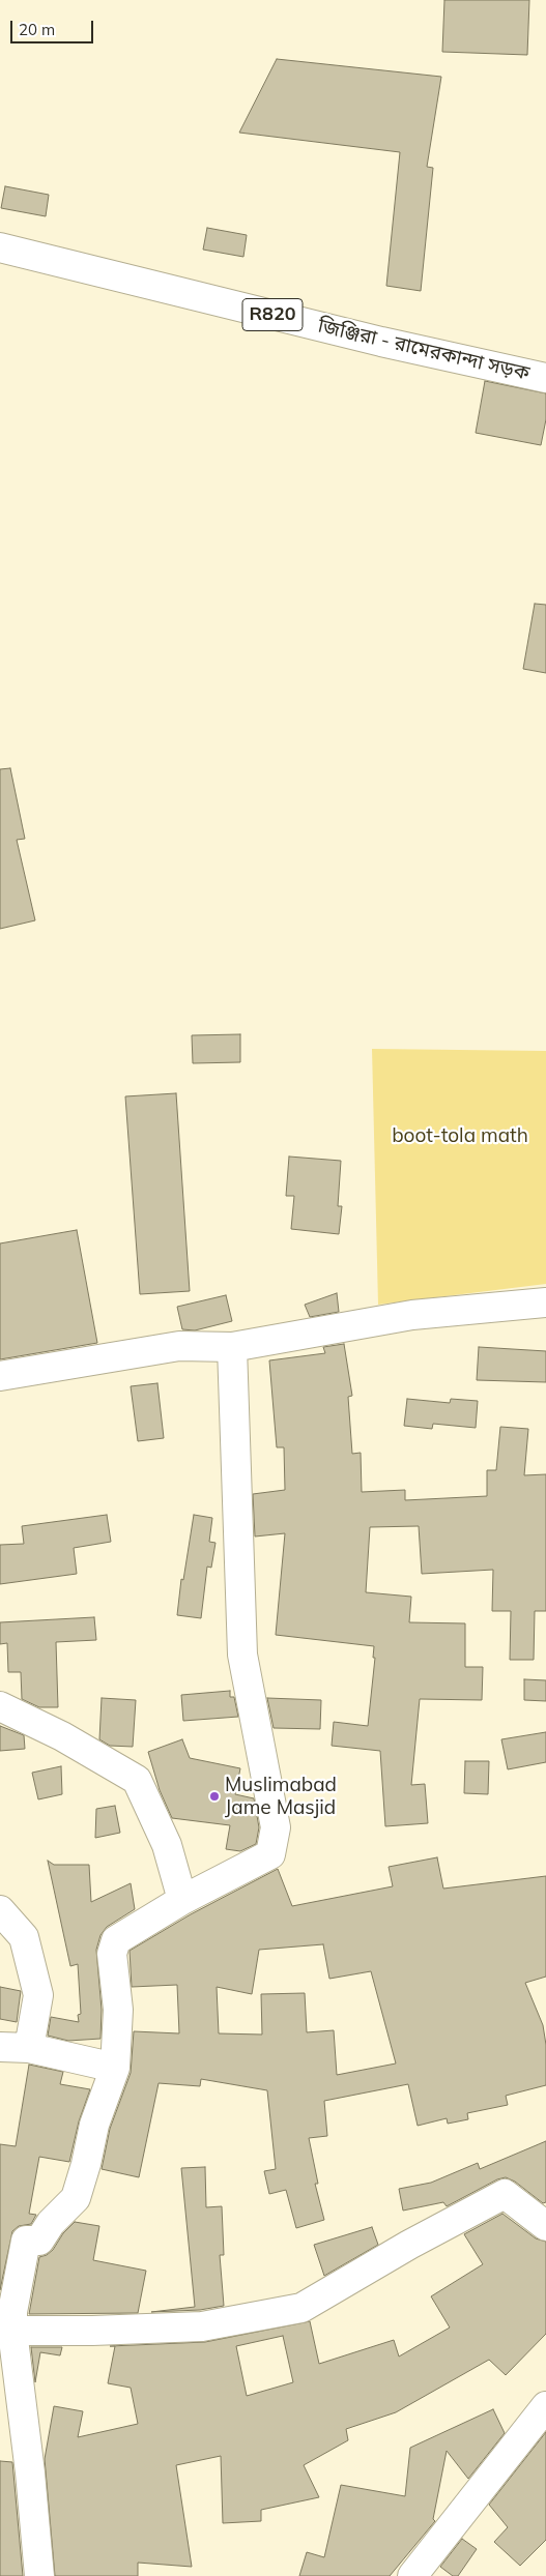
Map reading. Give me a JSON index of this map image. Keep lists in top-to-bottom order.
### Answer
{
  "streets": {
    "street": ["R820", "জিঞ্জিরা - রামেরকান্দা সড়ক"]
  },
  "parks": ["boot-tola math"],
  "places": ["Muslimabad Jame Masjid"],
  "scale_bar": "20 m"
}
